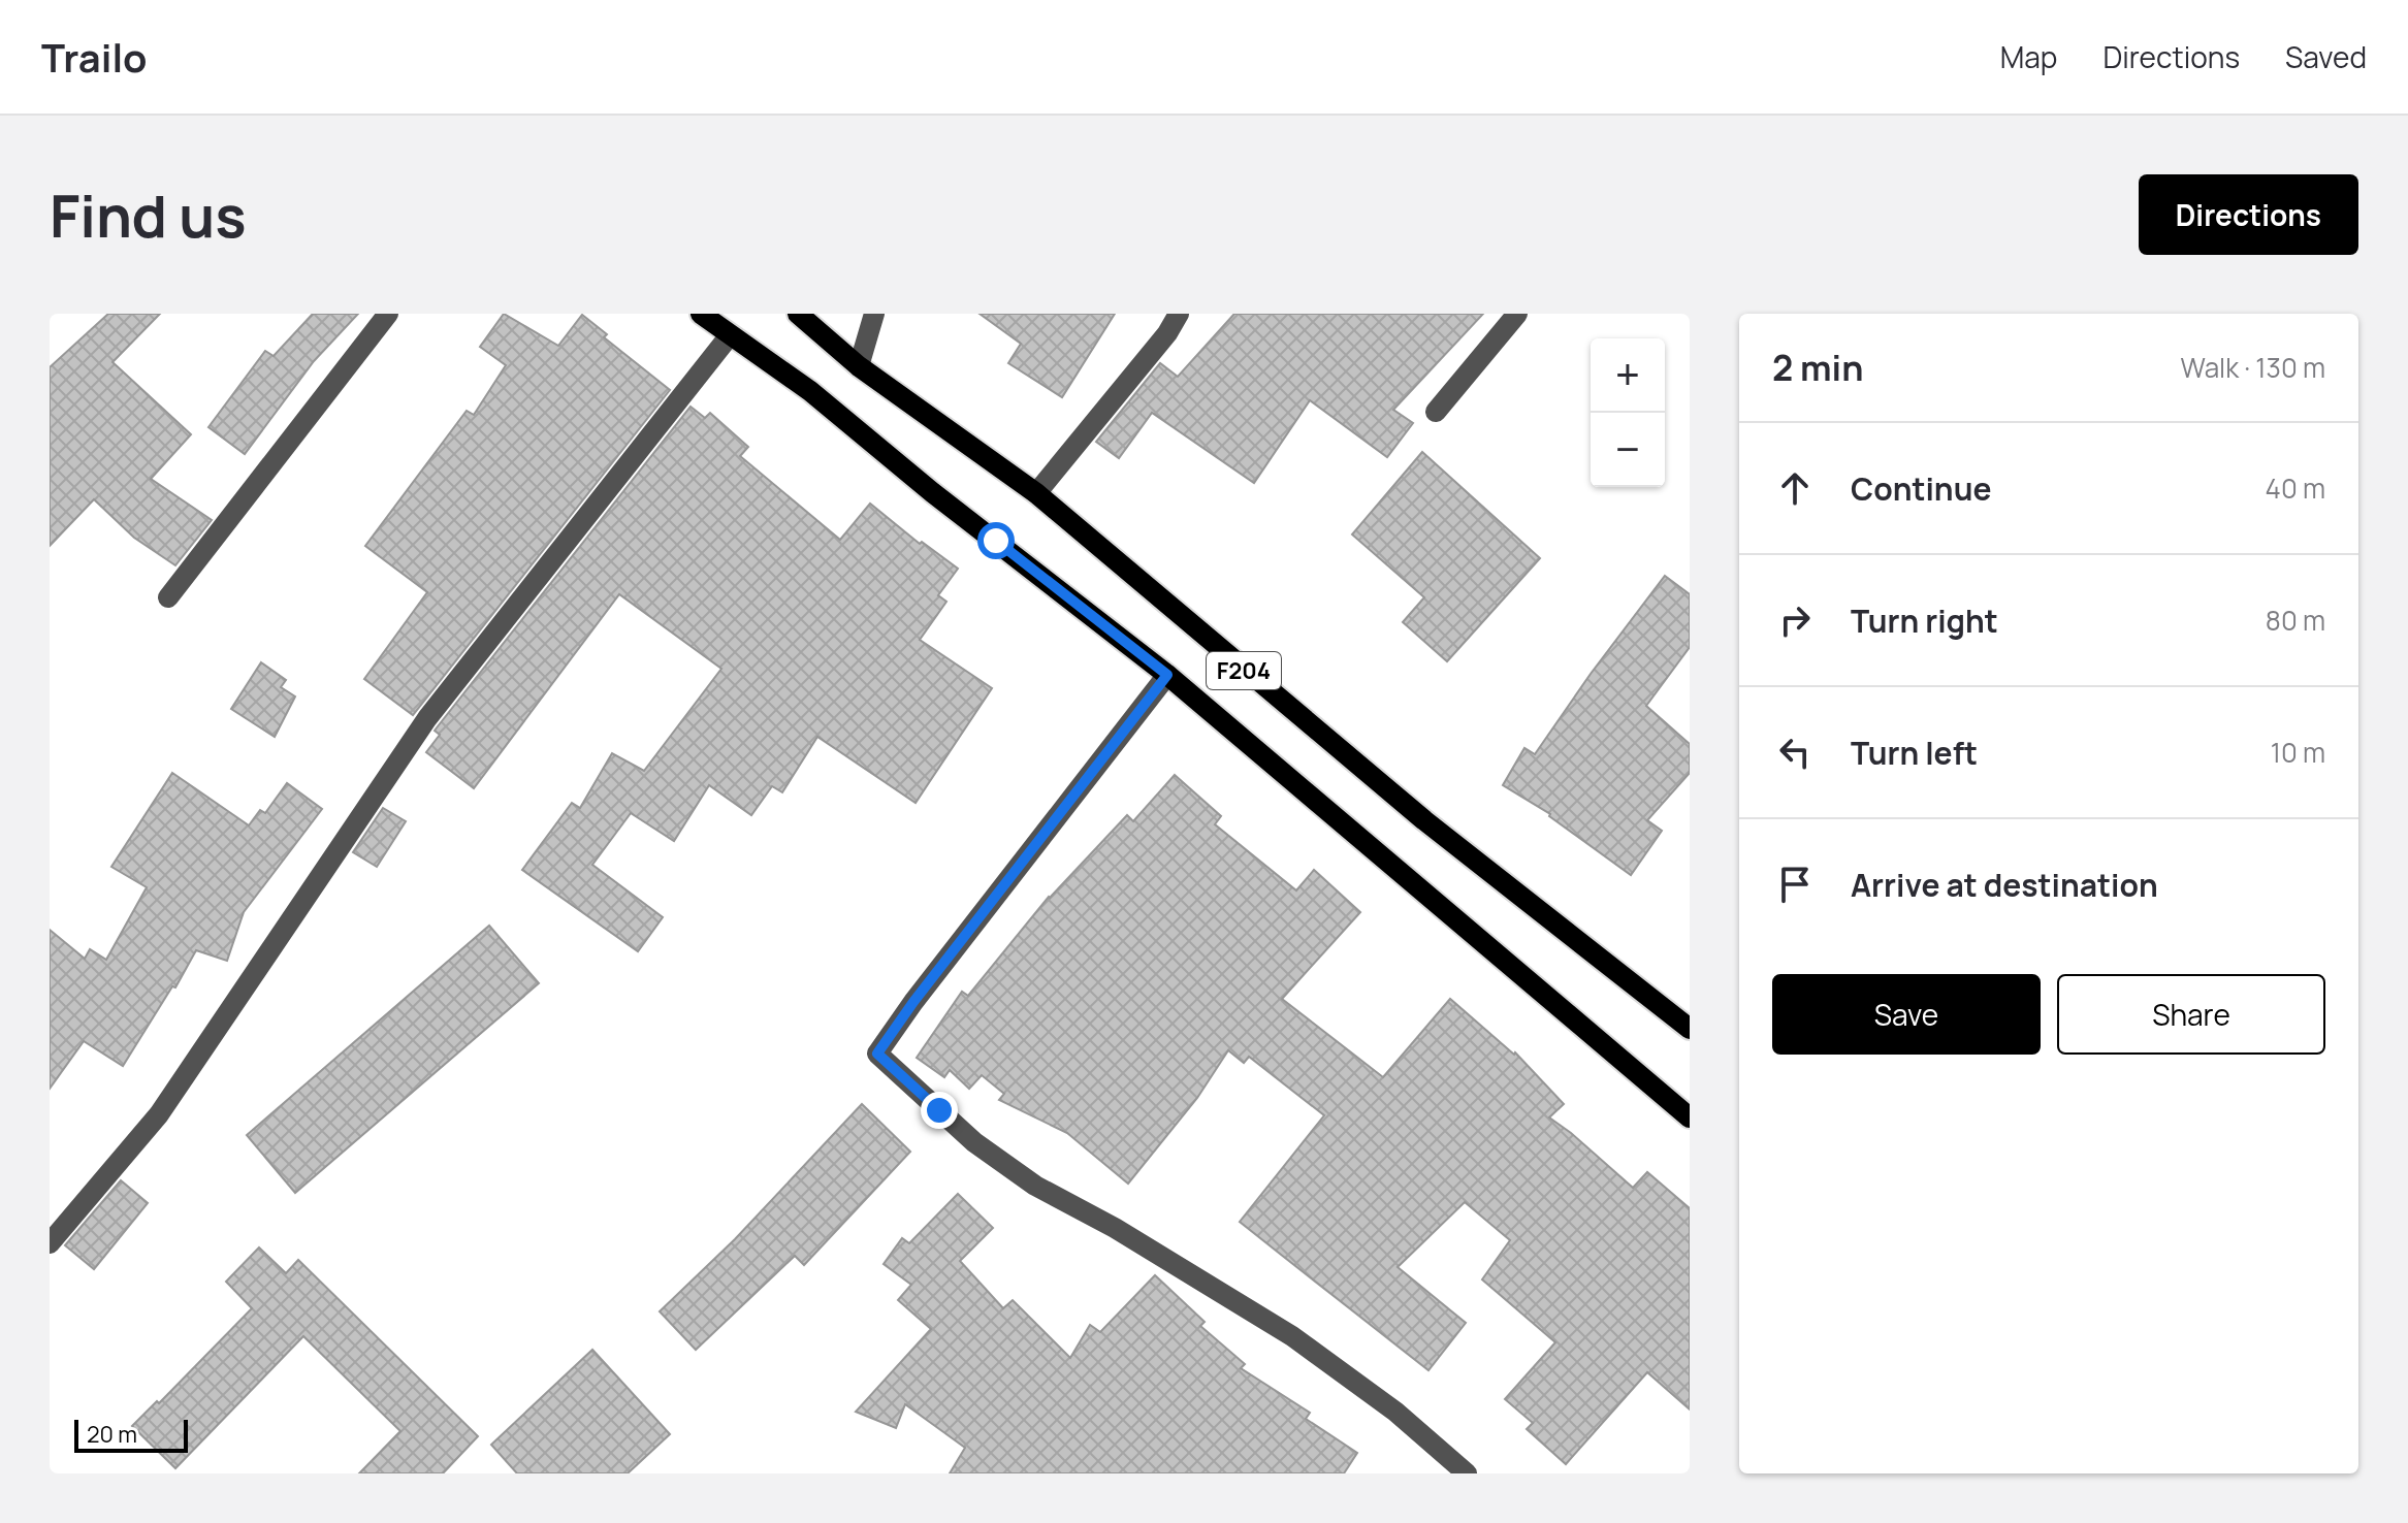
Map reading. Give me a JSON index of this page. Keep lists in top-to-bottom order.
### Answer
{
  "streets": {
    "main road": ["F204"]
  },
  "scale_bar": "20 m",
  "page": {
    "header": "Trailo",
    "nav": ["Map", "Directions", "Saved"],
    "buttons": [
      "Directions",
      ["Save", "Share"]
    ],
    "title": "Find us",
    "heading": ["2 min", "Walk · 130 m"],
    "map_buttons": ["+", "−"],
    "list": [
      ["Continue", "40 m"],
      ["Turn right", "80 m"],
      ["Turn left", "10 m"],
      "Arrive at destination"
    ],
    "scale": "20 m"
  }
}
